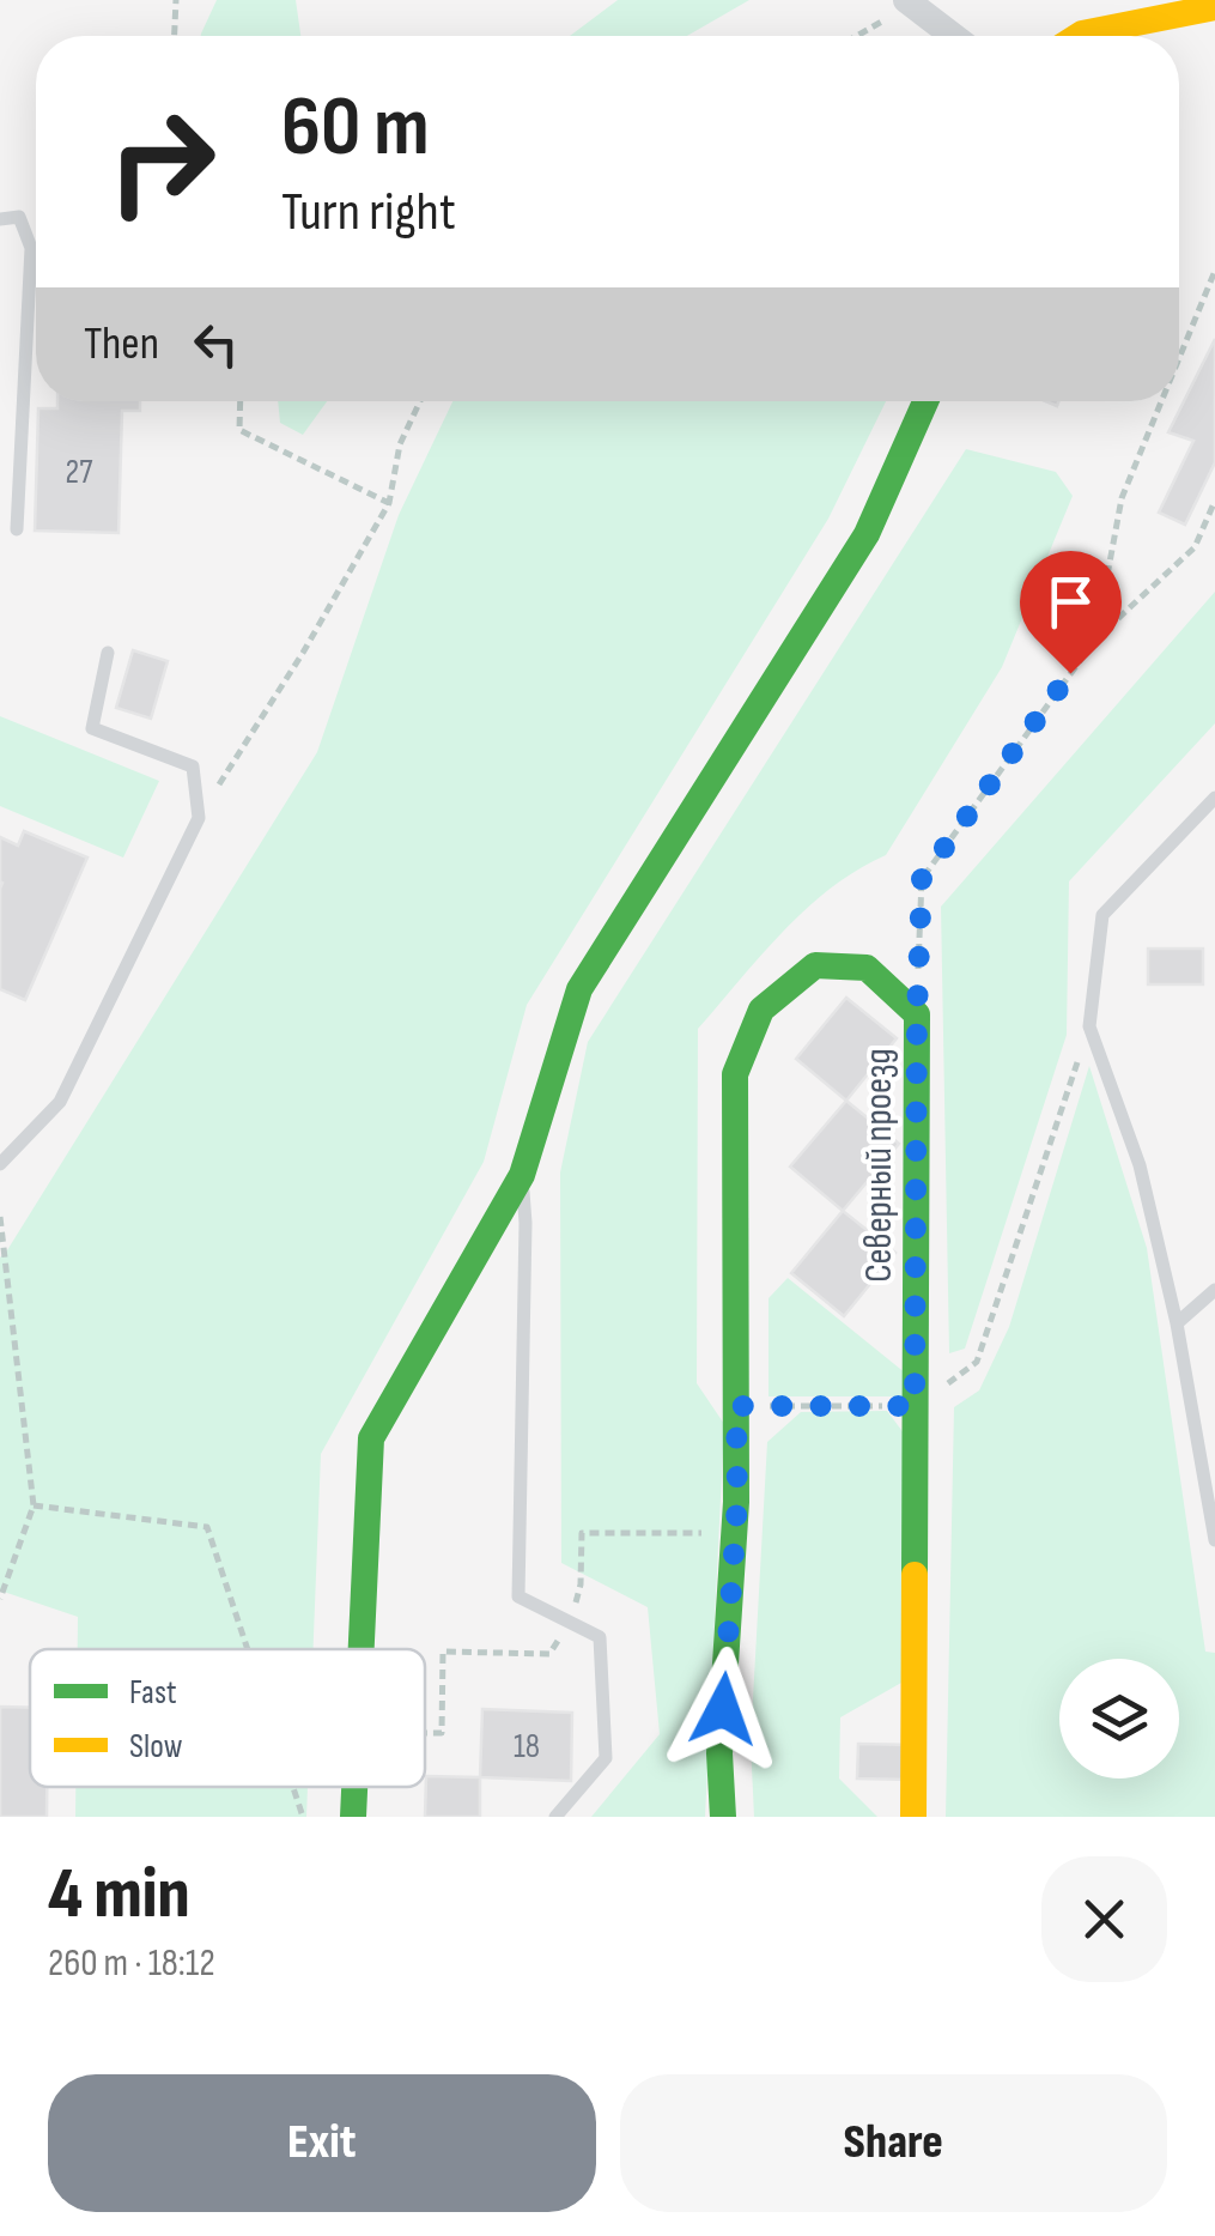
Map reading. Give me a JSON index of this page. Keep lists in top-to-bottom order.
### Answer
{
  "streets": {
    "street": ["Северный проезд"]
  },
  "house_numbers": ["27", "18"],
  "legend": ["Fast", "Slow"],
  "page": {
    "turn": ["60 m", "Turn right"],
    "then": "Then",
    "heading": ["4 min", "260 m · 18:12"],
    "buttons": ["Exit", "Share"]
  }
}
